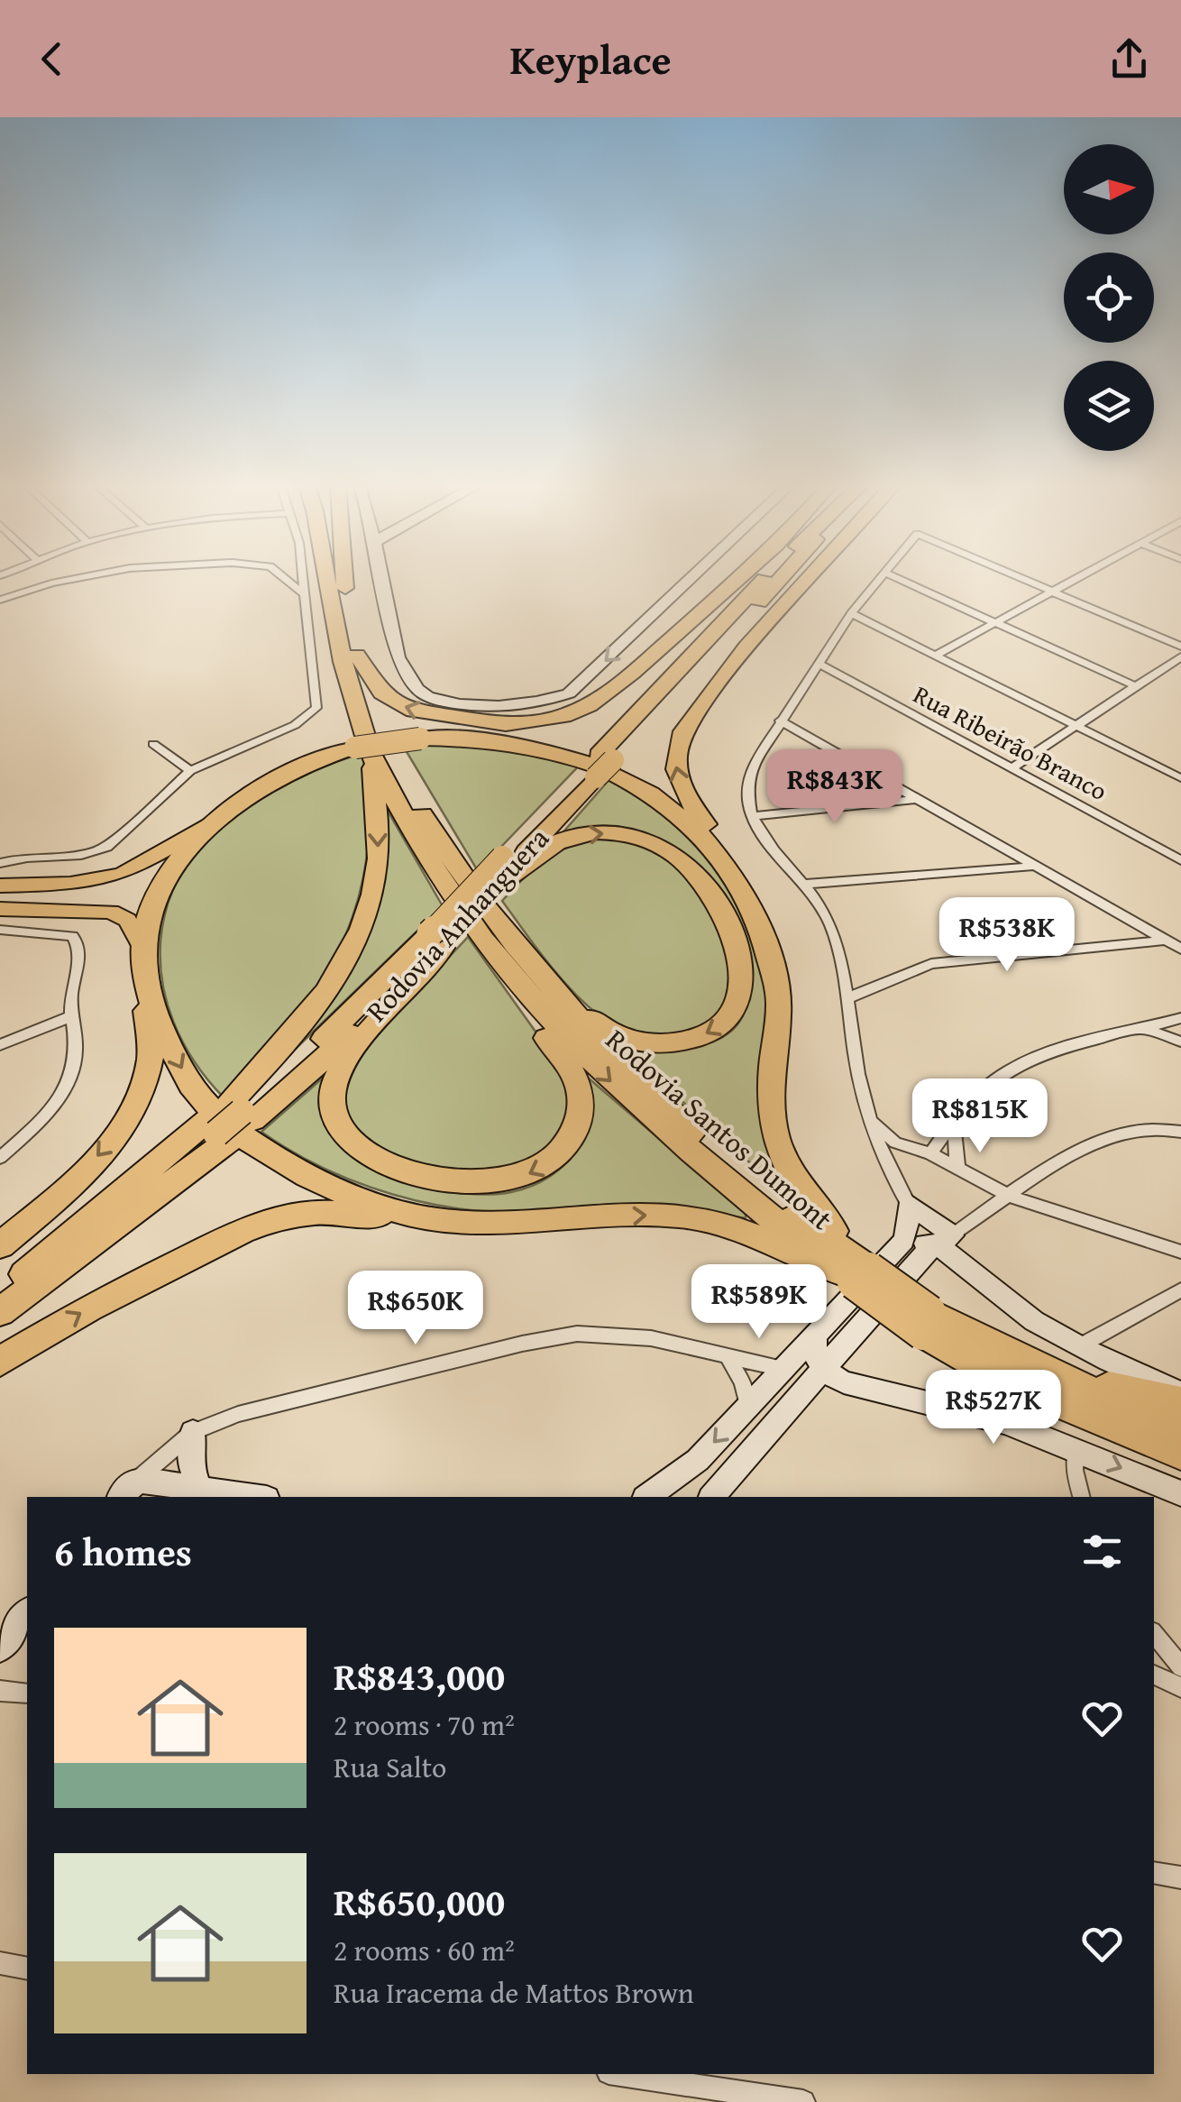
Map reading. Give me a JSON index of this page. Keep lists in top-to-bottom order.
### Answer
{
  "streets": {
    "highway": ["Rodovia Anhanguera", "Rodovia Santos Dumont"],
    "street": ["Rua Ribeirão Branco"]
  },
  "north": "right",
  "page": {
    "header": "Keyplace",
    "price": [
      "R$843K",
      "R$538K",
      "R$815K",
      "R$589K",
      "R$650K",
      "R$527K"
    ],
    "heading": "6 homes",
    "list": [
      {
        "name": "R$843,000",
        "note": "2 rooms · 70 m² · Rua Salto"
      },
      {
        "name": "R$650,000",
        "note": "2 rooms · 60 m² · Rua Iracema de Mattos Brown"
      }
    ]
  }
}
